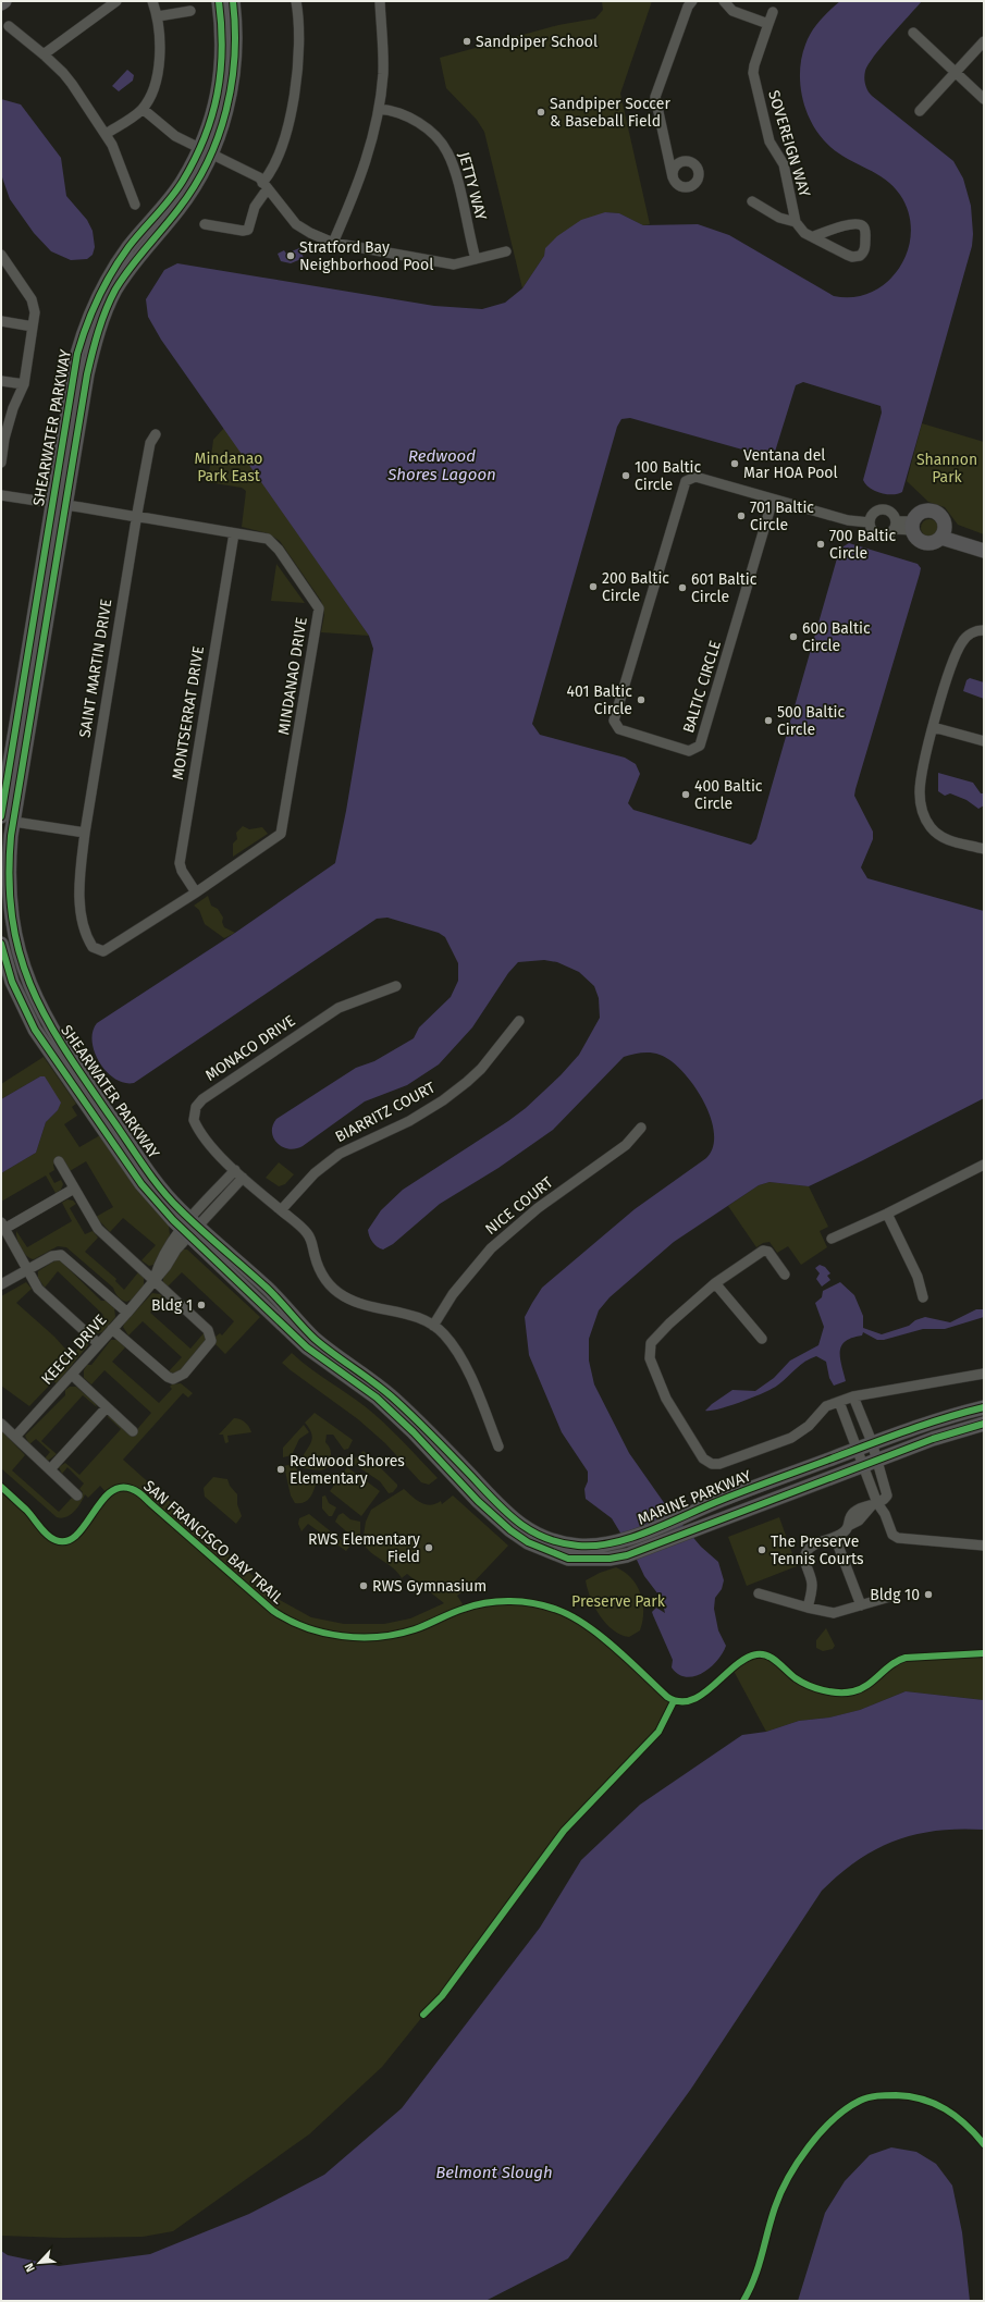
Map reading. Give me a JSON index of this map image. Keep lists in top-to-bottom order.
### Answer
{
  "streets": {
    "main road": ["SHEARWATER PARKWAY", "MARINE PARKWAY"],
    "street": [
      "SOVEREIGN WAY",
      "JETTY WAY",
      "SAINT MARTIN DRIVE",
      "MINDANAO DRIVE",
      "BALTIC CIRCLE",
      "MONTSERRAT DRIVE",
      "MONACO DRIVE",
      "BIARRITZ COURT",
      "NICE COURT",
      "KEECH DRIVE"
    ],
    "cycle path": ["SAN FRANCISCO BAY TRAIL"]
  },
  "crossings": [
    ["SHEARWATER PARKWAY", "MINDANAO DRIVE"],
    ["SHEARWATER PARKWAY", "KEECH DRIVE"],
    ["SHEARWATER PARKWAY", "MARINE PARKWAY"],
    ["SAINT MARTIN DRIVE", "MINDANAO DRIVE"],
    ["MINDANAO DRIVE", "MONTSERRAT DRIVE"],
    ["MONACO DRIVE", "BIARRITZ COURT"],
    ["MONACO DRIVE", "NICE COURT"]
  ],
  "water": ["Redwood Shores Lagoon", "Belmont Slough"],
  "parks": ["Mindanao Park East", "Shannon Park", "Preserve Park"],
  "places": [
    "Sandpiper School",
    "Sandpiper Soccer & Baseball Field",
    "Stratford Bay Neighborhood Pool",
    "Ventana del Mar HOA Pool",
    "100 Baltic Circle",
    "701 Baltic Circle",
    "700 Baltic Circle",
    "200 Baltic Circle",
    "601 Baltic Circle",
    "600 Baltic Circle",
    "401 Baltic Circle",
    "500 Baltic Circle",
    "400 Baltic Circle",
    "Bldg 1",
    "Redwood Shores Elementary",
    "RWS Elementary Field",
    "The Preserve Tennis Courts",
    "RWS Gymnasium",
    "Bldg 10"
  ],
  "north": "bottom left"
}
